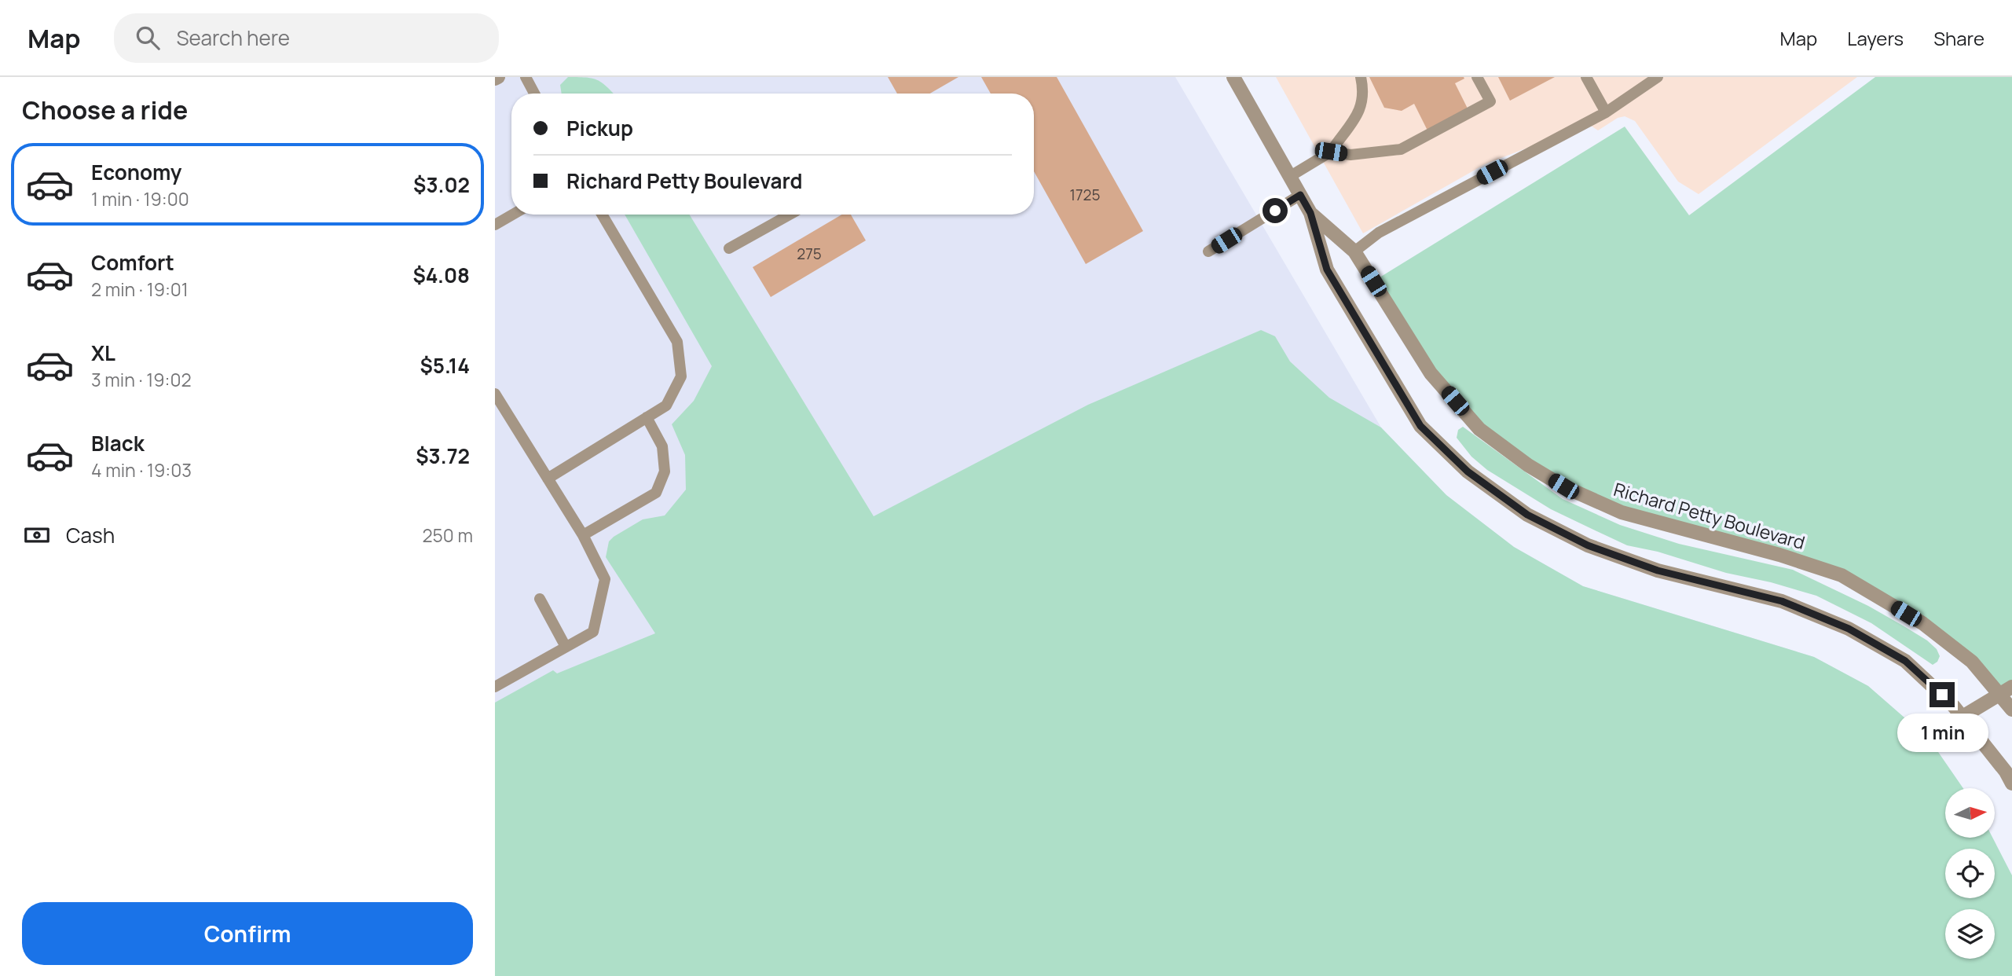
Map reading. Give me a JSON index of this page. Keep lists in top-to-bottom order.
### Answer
{
  "streets": {
    "street": ["Richard Petty Boulevard"]
  },
  "house_numbers": ["1725", "275"],
  "north": "right",
  "page": {
    "header": "Map",
    "search": "Search here",
    "nav": ["Map", "Layers", "Share"],
    "heading": "Choose a ride",
    "banner": ["Pickup", "Richard Petty Boulevard"],
    "list": [
      {
        "name": "Economy",
        "note": "1 min · 19:00",
        "value": "$3.02"
      },
      {
        "name": "Comfort",
        "note": "2 min · 19:01",
        "value": "$4.08"
      },
      {
        "name": "XL",
        "note": "3 min · 19:02",
        "value": "$5.14"
      },
      {
        "name": "Black",
        "note": "4 min · 19:03",
        "value": "$3.72"
      }
    ],
    "pay": ["Cash", "250 m"],
    "bubble": "1 min",
    "buttons": "Confirm"
  }
}
